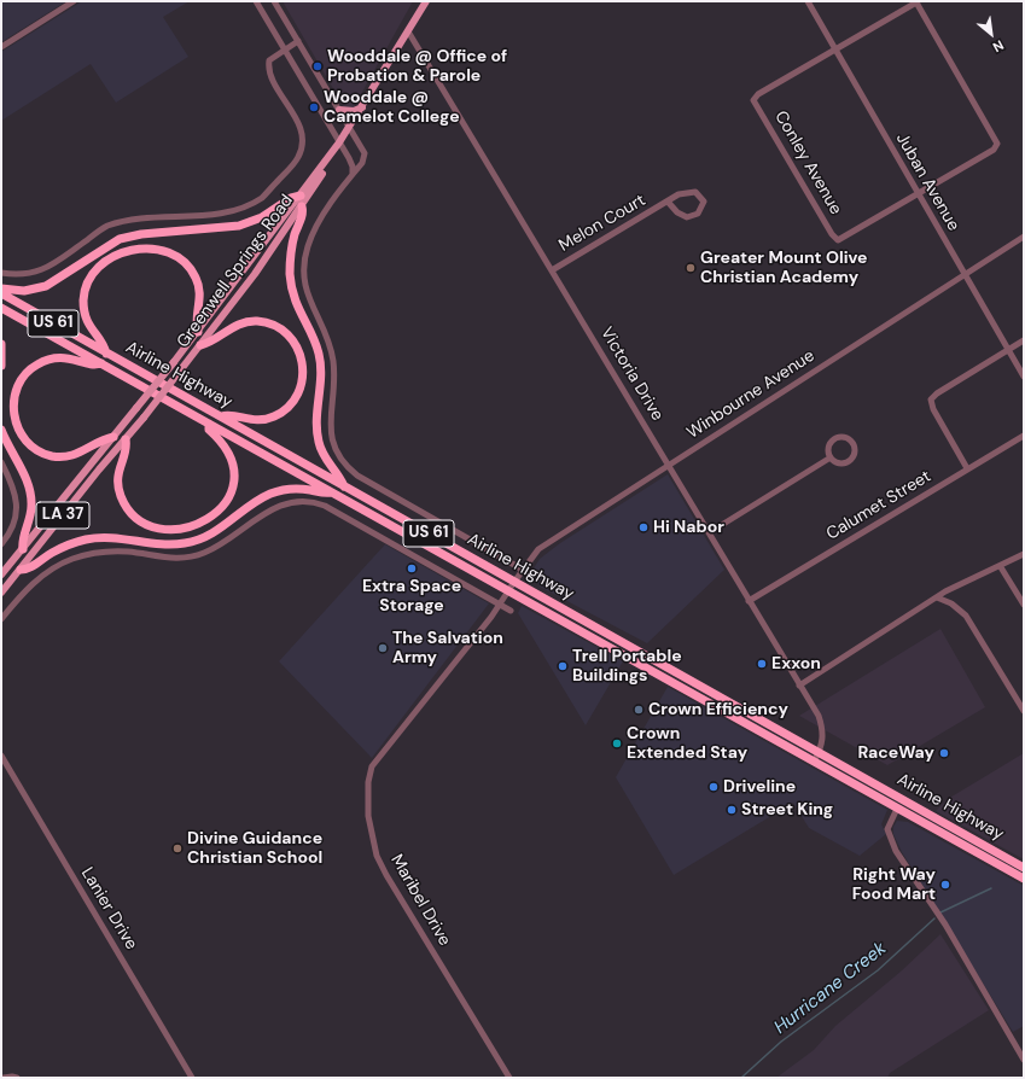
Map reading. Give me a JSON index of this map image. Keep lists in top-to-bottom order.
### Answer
{
  "streets": {
    "highway": ["US 61", "Airline Highway"],
    "main road": ["Greenwell Springs Road", "LA 37"],
    "street": [
      "Conley Avenue",
      "Juban Avenue",
      "Melon Court",
      "Victoria Drive",
      "Winbourne Avenue",
      "Calumet Street",
      "Maribel Drive",
      "Lanier Drive"
    ]
  },
  "crossings": [
    ["Conley Avenue", "Juban Avenue"],
    ["Juban Avenue", "Winbourne Avenue"],
    ["Melon Court", "Victoria Drive"],
    ["Greenwell Springs Road", "Victoria Drive"],
    ["Victoria Drive", "Airline Highway"],
    ["Victoria Drive", "Winbourne Avenue"],
    ["Victoria Drive", "Calumet Street"],
    ["Airline Highway", "Winbourne Avenue"],
    ["Airline Highway", "Maribel Drive"],
    ["Winbourne Avenue", "Maribel Drive"]
  ],
  "water": ["Hurricane Creek"],
  "places": [
    "Wooddale @ Office of Probation & Parole",
    "Wooddale @ Camelot College",
    "Greater Mount Olive Christian Academy",
    "Hi Nabor",
    "Extra Space Storage",
    "The Salvation Army",
    "Exxon",
    "Trell Portable Buildings",
    "Crown Efficiency",
    "Crown Extended Stay",
    "RaceWay",
    "Driveline",
    "Street King",
    "Divine Guidance Christian School",
    "Right Way Food Mart"
  ],
  "north": "bottom right"
}
